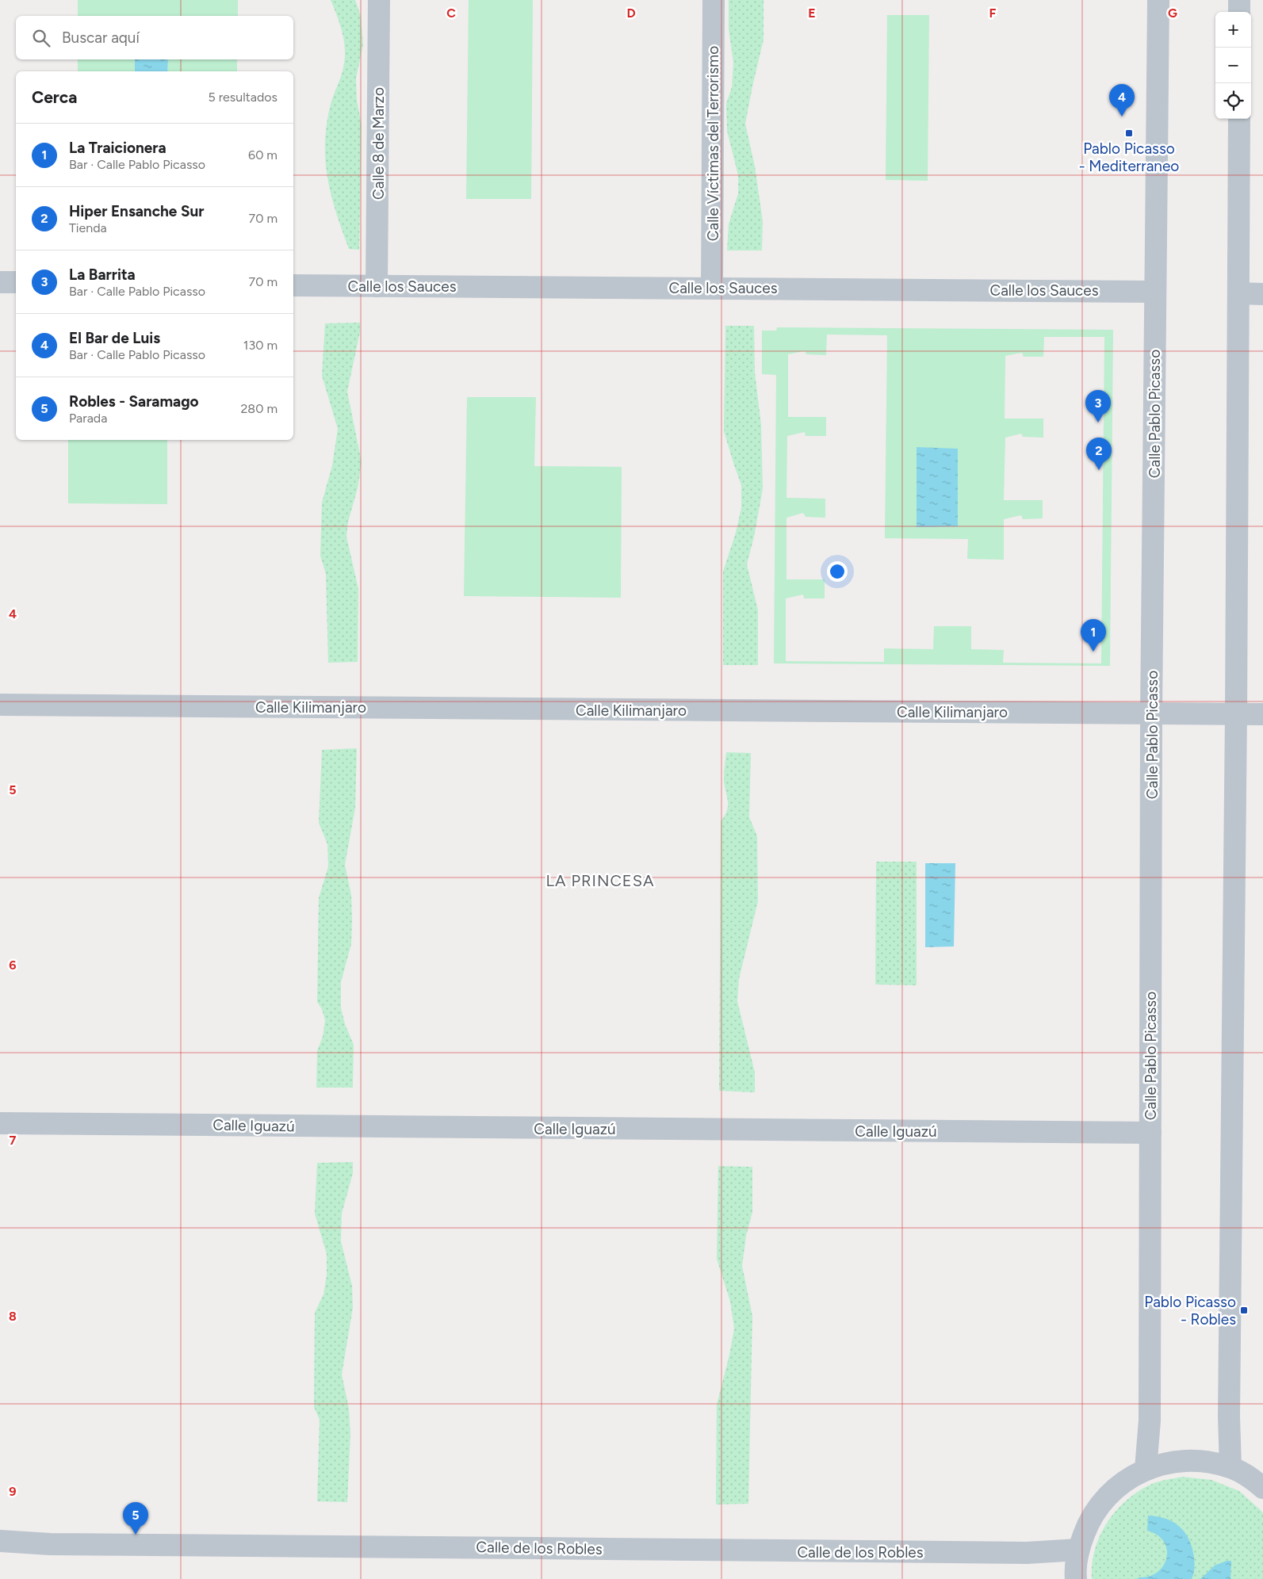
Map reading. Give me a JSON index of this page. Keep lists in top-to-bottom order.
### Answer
{
  "streets": {
    "street": [
      "Calle 8 de Marzo",
      "Calle Víctimas del Terrorismo",
      "Calle los Sauces",
      "Calle Pablo Picasso",
      "Calle Kilimanjaro",
      "Calle Iguazú",
      "Calle de los Robles"
    ]
  },
  "crossings": [
    ["Calle 8 de Marzo", "Calle los Sauces"],
    ["Calle Víctimas del Terrorismo", "Calle los Sauces"],
    ["Calle los Sauces", "Calle Pablo Picasso"],
    ["Calle Pablo Picasso", "Calle Kilimanjaro"],
    ["Calle Pablo Picasso", "Calle Iguazú"]
  ],
  "districts": ["LA PRINCESA"],
  "places": {
    "transit": ["Pablo Picasso - Mediterraneo", "Pablo Picasso - Robles"]
  },
  "page": {
    "map_buttons": ["+", "−"],
    "search": "Buscar aquí",
    "heading": ["Cerca", "5 resultados"],
    "pins": [
      "4",
      "3",
      "2",
      "1",
      "5"
    ],
    "list": [
      {
        "mark": "1",
        "name": "La Traicionera",
        "note": "Bar · Calle Pablo Picasso",
        "value": "60 m"
      },
      {
        "mark": "2",
        "name": "Hiper Ensanche Sur",
        "note": "Tienda",
        "value": "70 m"
      },
      {
        "mark": "3",
        "name": "La Barrita",
        "note": "Bar · Calle Pablo Picasso",
        "value": "70 m"
      },
      {
        "mark": "4",
        "name": "El Bar de Luis",
        "note": "Bar · Calle Pablo Picasso",
        "value": "130 m"
      },
      {
        "mark": "5",
        "name": "Robles - Saramago",
        "note": "Parada",
        "value": "280 m"
      }
    ]
  },
  "grid": {
    "columns": [
      "C",
      "D",
      "E",
      "F",
      "G"
    ],
    "rows": [
      "4",
      "5",
      "6",
      "7",
      "8",
      "9"
    ]
  }
}
